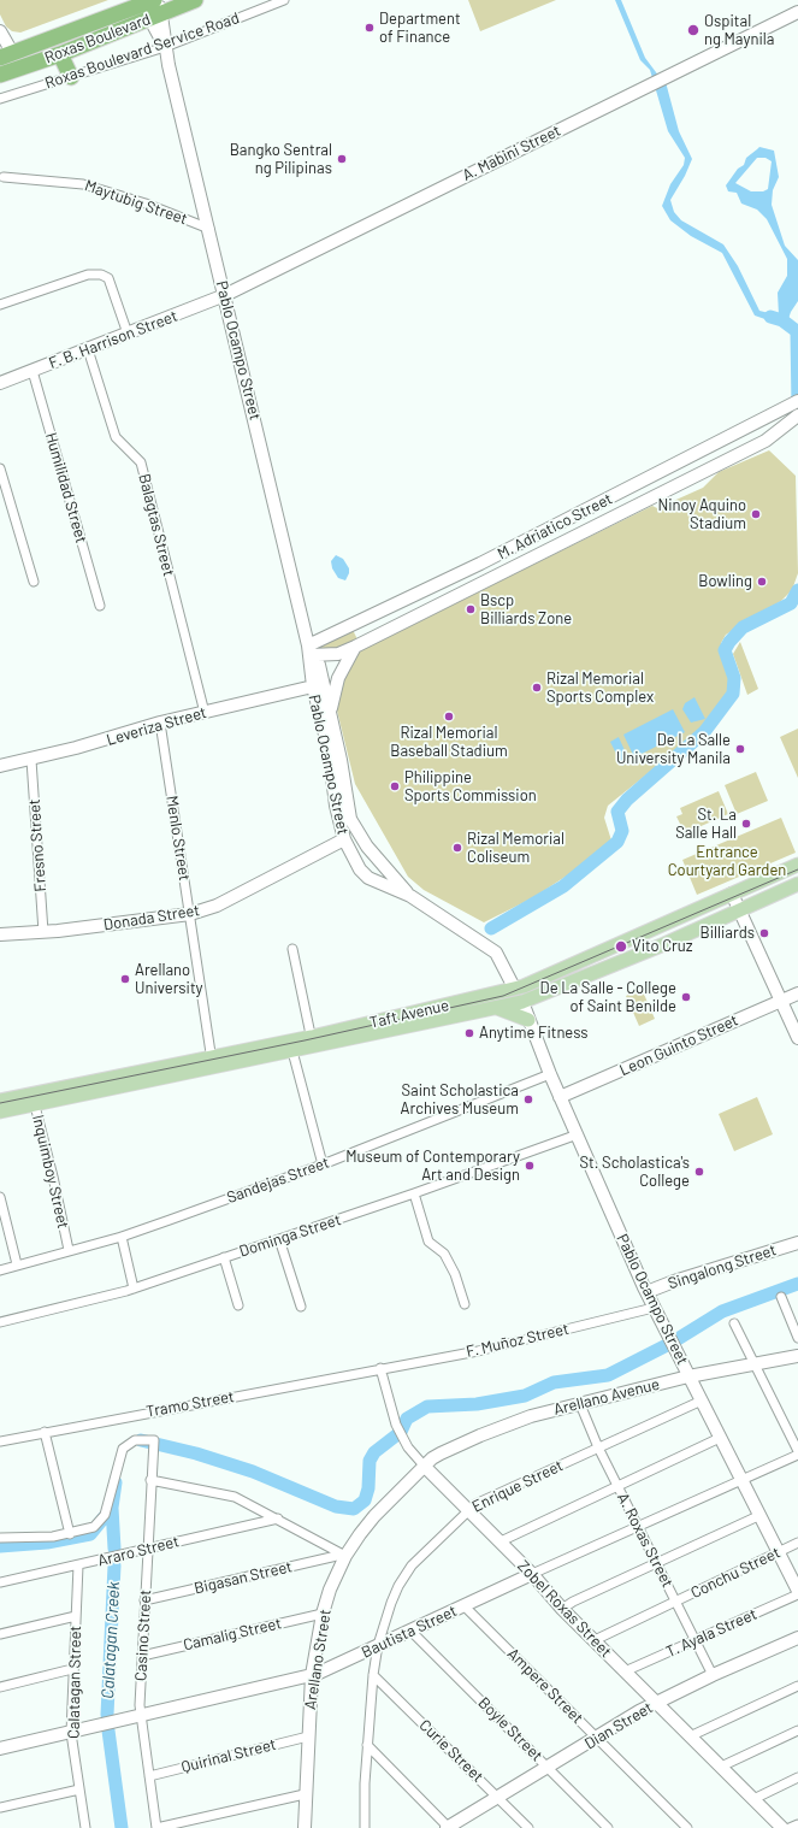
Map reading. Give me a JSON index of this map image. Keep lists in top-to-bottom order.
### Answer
{
  "streets": {
    "highway": ["Roxas Boulevard"],
    "main road": [
      "A. Mabini Street",
      "F. B. Harrison Street",
      "Pablo Ocampo Street",
      "M. Adriatico Street",
      "Leveriza Street",
      "Donada Street",
      "Taft Avenue",
      "Leon Guinto Street",
      "Singalong Street",
      "Arellano Avenue",
      "Zobel Roxas Street",
      "Bautista Street",
      "Arellano Street",
      "Dian Street"
    ],
    "street": [
      "Roxas Boulevard Service Road",
      "Maytubig Street",
      "Humilidad Street",
      "Balagtas Street",
      "Menlo Street",
      "Fresno Street",
      "Inquimboy Street",
      "Sandejas Street",
      "Dominga Street",
      "F. Muñoz Street",
      "Tramo Street",
      "Enrique Street",
      "A. Roxas Street",
      "Araro Street",
      "Conchu Street",
      "Bigasan Street",
      "T. Ayala Street",
      "Camalig Street",
      "Casino Street",
      "Calatagan Street",
      "Ampere Street",
      "Boyle Street",
      "Curie Street",
      "Quirinal Street"
    ]
  },
  "crossings": [
    ["Roxas Boulevard", "Pablo Ocampo Street"],
    ["Roxas Boulevard Service Road", "Pablo Ocampo Street"],
    ["A. Mabini Street", "F. B. Harrison Street"],
    ["A. Mabini Street", "Pablo Ocampo Street"],
    ["Maytubig Street", "Pablo Ocampo Street"],
    ["F. B. Harrison Street", "Pablo Ocampo Street"],
    ["F. B. Harrison Street", "Humilidad Street"],
    ["F. B. Harrison Street", "Balagtas Street"],
    ["Pablo Ocampo Street", "M. Adriatico Street"],
    ["Pablo Ocampo Street", "Leveriza Street"],
    ["Pablo Ocampo Street", "Donada Street"],
    ["Pablo Ocampo Street", "Taft Avenue"],
    ["Pablo Ocampo Street", "Leon Guinto Street"],
    ["Pablo Ocampo Street", "Sandejas Street"],
    ["Pablo Ocampo Street", "Dominga Street"],
    ["Pablo Ocampo Street", "Singalong Street"],
    ["Pablo Ocampo Street", "F. Muñoz Street"],
    ["Pablo Ocampo Street", "Arellano Avenue"],
    ["Pablo Ocampo Street", "Enrique Street"],
    ["Pablo Ocampo Street", "Conchu Street"],
    ["Pablo Ocampo Street", "Bautista Street"],
    ["Pablo Ocampo Street", "T. Ayala Street"],
    ["Balagtas Street", "Leveriza Street"],
    ["Leveriza Street", "Menlo Street"],
    ["Leveriza Street", "Fresno Street"],
    ["Menlo Street", "Donada Street"],
    ["Menlo Street", "Taft Avenue"],
    ["Fresno Street", "Donada Street"],
    ["Taft Avenue", "Inquimboy Street"],
    ["Inquimboy Street", "Sandejas Street"],
    ["F. Muñoz Street", "Tramo Street"],
    ["F. Muñoz Street", "Zobel Roxas Street"],
    ["Arellano Avenue", "A. Roxas Street"],
    ["Arellano Avenue", "Zobel Roxas Street"],
    ["Arellano Avenue", "Arellano Street"],
    ["Tramo Street", "Zobel Roxas Street"],
    ["Enrique Street", "A. Roxas Street"],
    ["Enrique Street", "Zobel Roxas Street"],
    ["Enrique Street", "Bautista Street"],
    ["Enrique Street", "Curie Street"],
    ["A. Roxas Street", "Conchu Street"],
    ["A. Roxas Street", "Bautista Street"],
    ["A. Roxas Street", "T. Ayala Street"],
    ["A. Roxas Street", "Dian Street"],
    ["Araro Street", "Casino Street"],
    ["Araro Street", "Calatagan Street"],
    ["Conchu Street", "Zobel Roxas Street"],
    ["Bigasan Street", "Casino Street"],
    ["Bigasan Street", "Arellano Street"],
    ["Zobel Roxas Street", "Bautista Street"],
    ["Zobel Roxas Street", "T. Ayala Street"],
    ["Zobel Roxas Street", "Arellano Street"],
    ["Zobel Roxas Street", "Dian Street"],
    ["Bautista Street", "Casino Street"],
    ["Bautista Street", "Arellano Street"],
    ["Bautista Street", "Calatagan Street"],
    ["Bautista Street", "Ampere Street"],
    ["Bautista Street", "Boyle Street"],
    ["Camalig Street", "Casino Street"],
    ["Camalig Street", "Arellano Street"],
    ["Casino Street", "Quirinal Street"],
    ["Arellano Street", "Quirinal Street"],
    ["Ampere Street", "Dian Street"],
    ["Dian Street", "Boyle Street"],
    ["Dian Street", "Curie Street"]
  ],
  "water": ["Calatagan Creek"],
  "parks": ["Entrance Courtyard Garden"],
  "places": [
    "Department of Finance",
    "Ospital ng Maynila",
    "Bangko Sentral ng Pilipinas",
    "Ninoy Aquino Stadium",
    "Bowling",
    "Bscp Billiards Zone",
    "Rizal Memorial Sports Complex",
    "Rizal Memorial Baseball Stadium",
    "De La Salle University Manila",
    "Philippine Sports Commission",
    "St. La Salle Hall",
    "Rizal Memorial Coliseum",
    "Billiards",
    "Vito Cruz",
    "Arellano University",
    "De La Salle - College of Saint Benilde",
    "Anytime Fitness",
    "Saint Scholastica Archives Museum",
    "Museum of Contemporary Art and Design",
    "St. Scholastica's College"
  ]
}
